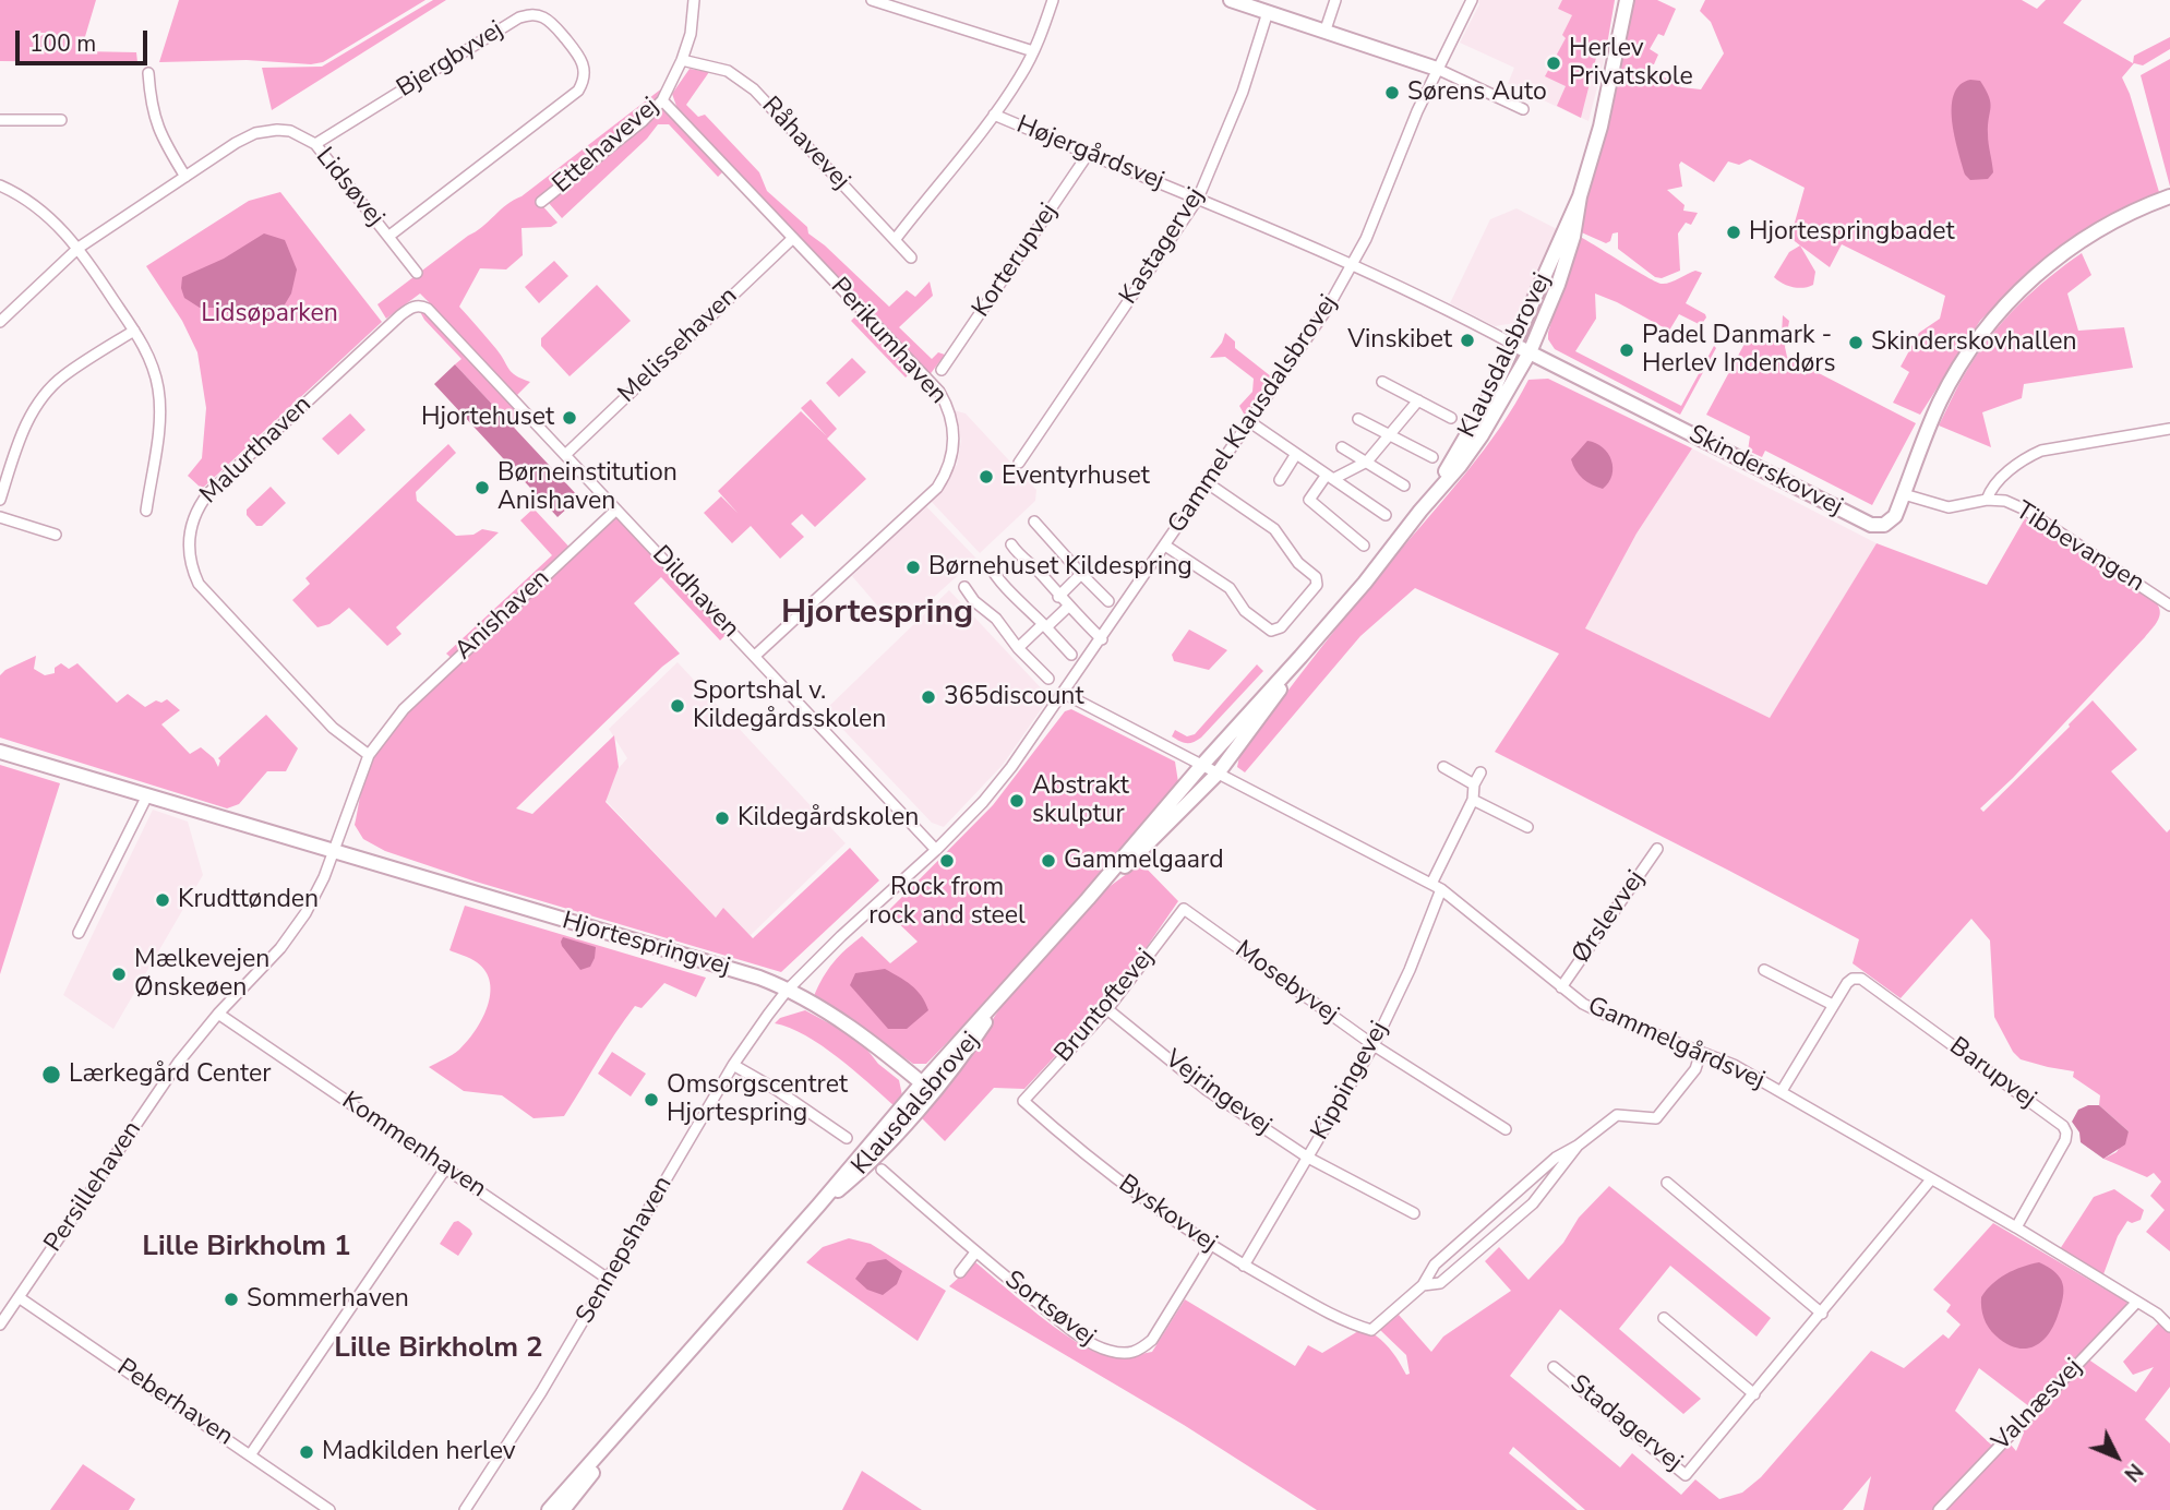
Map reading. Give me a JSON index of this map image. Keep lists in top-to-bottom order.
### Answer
{
  "streets": {
    "street": [
      "Bjergbyvej",
      "Råhavevej",
      "Ettehavevej",
      "Højergårdsvej",
      "Lidsøvej",
      "Kastagervej",
      "Korterupvej",
      "Perikumhaven",
      "Melissehaven",
      "Klausdalsbrovej",
      "Gammel Klausdalsbrovej",
      "Malurthaven",
      "Skinderskovvej",
      "Tibbevangen",
      "Dildhaven",
      "Anishaven",
      "Ørslevvej",
      "Hjortespringvej",
      "Mosebyvej",
      "Bruntoftevej",
      "Gammelgårdsvej",
      "Barupvej",
      "Kippingevej",
      "Vejringevej",
      "Kommenhaven",
      "Persillehaven",
      "Byskovvej",
      "Sennepshaven",
      "Sortsøvej",
      "Peberhaven",
      "Valnæsvej",
      "Stadagervej"
    ]
  },
  "crossings": [
    ["Bjergbyvej", "Lidsøvej"],
    ["Råhavevej", "Ettehavevej"],
    ["Ettehavevej", "Perikumhaven"],
    ["Højergårdsvej", "Kastagervej"],
    ["Højergårdsvej", "Korterupvej"],
    ["Højergårdsvej", "Gammel Klausdalsbrovej"],
    ["Højergårdsvej", "Skinderskovvej"],
    ["Perikumhaven", "Melissehaven"],
    ["Perikumhaven", "Dildhaven"],
    ["Melissehaven", "Dildhaven"],
    ["Klausdalsbrovej", "Skinderskovvej"],
    ["Klausdalsbrovej", "Hjortespringvej"],
    ["Klausdalsbrovej", "Gammelgårdsvej"],
    ["Gammel Klausdalsbrovej", "Skinderskovvej"],
    ["Gammel Klausdalsbrovej", "Dildhaven"],
    ["Gammel Klausdalsbrovej", "Hjortespringvej"],
    ["Gammel Klausdalsbrovej", "Gammelgårdsvej"],
    ["Gammel Klausdalsbrovej", "Sennepshaven"],
    ["Malurthaven", "Dildhaven"],
    ["Malurthaven", "Anishaven"],
    ["Dildhaven", "Anishaven"],
    ["Ørslevvej", "Gammelgårdsvej"],
    ["Hjortespringvej", "Persillehaven"],
    ["Hjortespringvej", "Sennepshaven"],
    ["Mosebyvej", "Bruntoftevej"],
    ["Mosebyvej", "Kippingevej"],
    ["Bruntoftevej", "Vejringevej"],
    ["Bruntoftevej", "Byskovvej"],
    ["Gammelgårdsvej", "Barupvej"],
    ["Gammelgårdsvej", "Kippingevej"],
    ["Gammelgårdsvej", "Valnæsvej"],
    ["Gammelgårdsvej", "Stadagervej"],
    ["Kippingevej", "Vejringevej"],
    ["Kippingevej", "Byskovvej"],
    ["Kommenhaven", "Persillehaven"],
    ["Kommenhaven", "Sennepshaven"],
    ["Persillehaven", "Peberhaven"],
    ["Byskovvej", "Sortsøvej"]
  ],
  "districts": ["Hjortespring", "Lille Birkholm 1", "Lille Birkholm 2"],
  "parks": ["Lidsøparken"],
  "places": [
    "Herlev Privatskole",
    "Sørens Auto",
    "Hjortespringbadet",
    "Vinskibet",
    "Skinderskovhallen",
    "Padel Danmark - Herlev Indendørs",
    "Hjortehuset",
    "Eventyrhuset",
    "Børneinstitution Anishaven",
    "Børnehuset Kildespring",
    "365discount",
    "Sportshal v. Kildegårdsskolen",
    "Abstrakt skulptur",
    "Kildegårdskolen",
    "Rock from rock and steel",
    "Gammelgaard",
    "Krudttønden",
    "Mælkevejen Ønskeøen",
    "Lærkegård Center",
    "Omsorgscentret Hjortespring",
    "Sommerhaven",
    "Madkilden herlev"
  ],
  "scale_bar": "100 m",
  "north": "bottom right"
}
